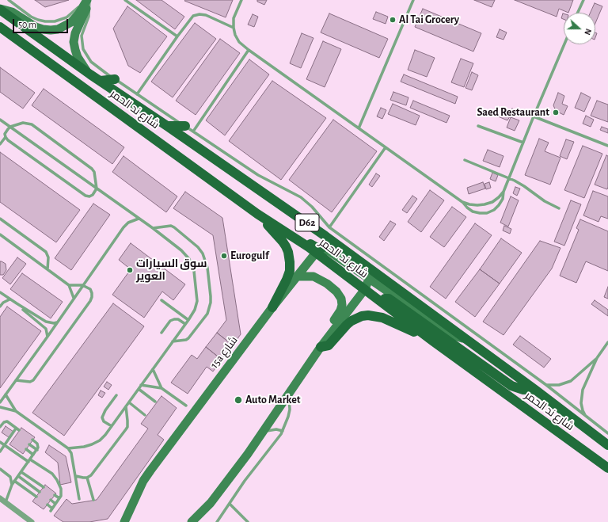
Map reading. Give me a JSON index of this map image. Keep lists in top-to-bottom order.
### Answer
{
  "streets": {
    "main road": ["شارع ند الحمر", "D62", "15a شارع"]
  },
  "crossings": [
    ["شارع ند الحمر", "15a شارع"]
  ],
  "places": [
    "Al Tai Grocery",
    "Saed Restaurant",
    "Eurogulf",
    "سوق السيارات العوير",
    "Auto Market"
  ],
  "scale_bar": "50 m",
  "north": "right"
}
